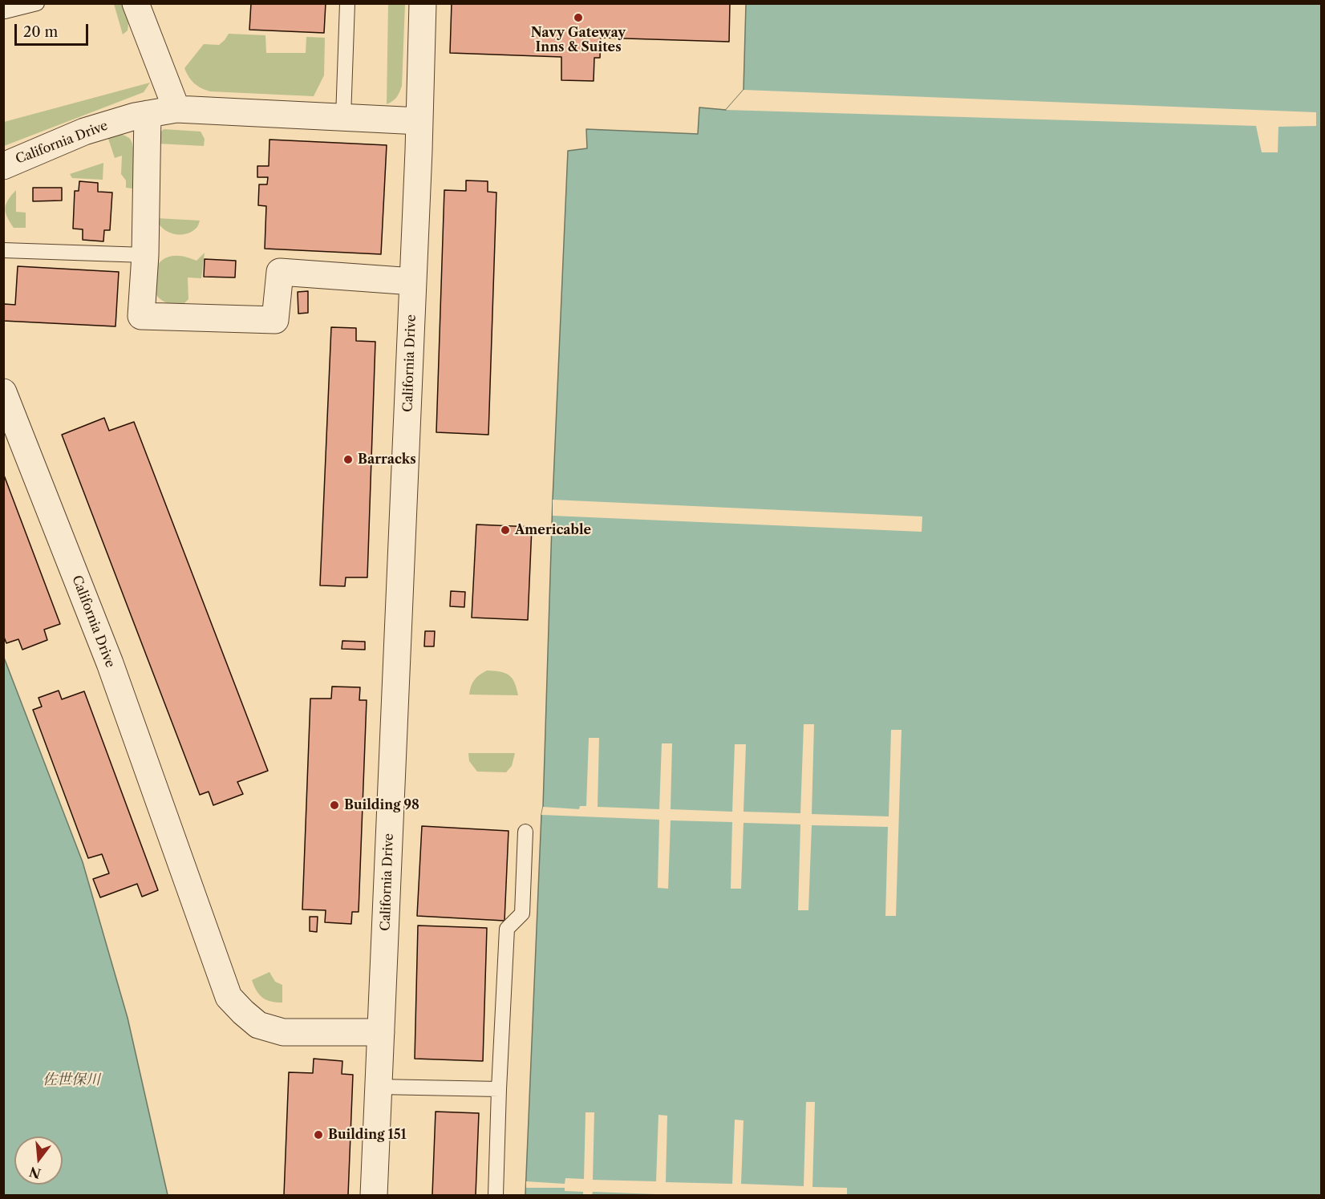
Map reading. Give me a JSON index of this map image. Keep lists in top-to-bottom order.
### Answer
{
  "streets": {
    "street": ["California Drive"]
  },
  "water": ["佐世保川"],
  "places": [
    "Navy Gateway Inns & Suites",
    "Barracks",
    "Americable",
    "Building 98",
    "Building 151"
  ],
  "scale_bar": "20 m",
  "north": "bottom"
}
